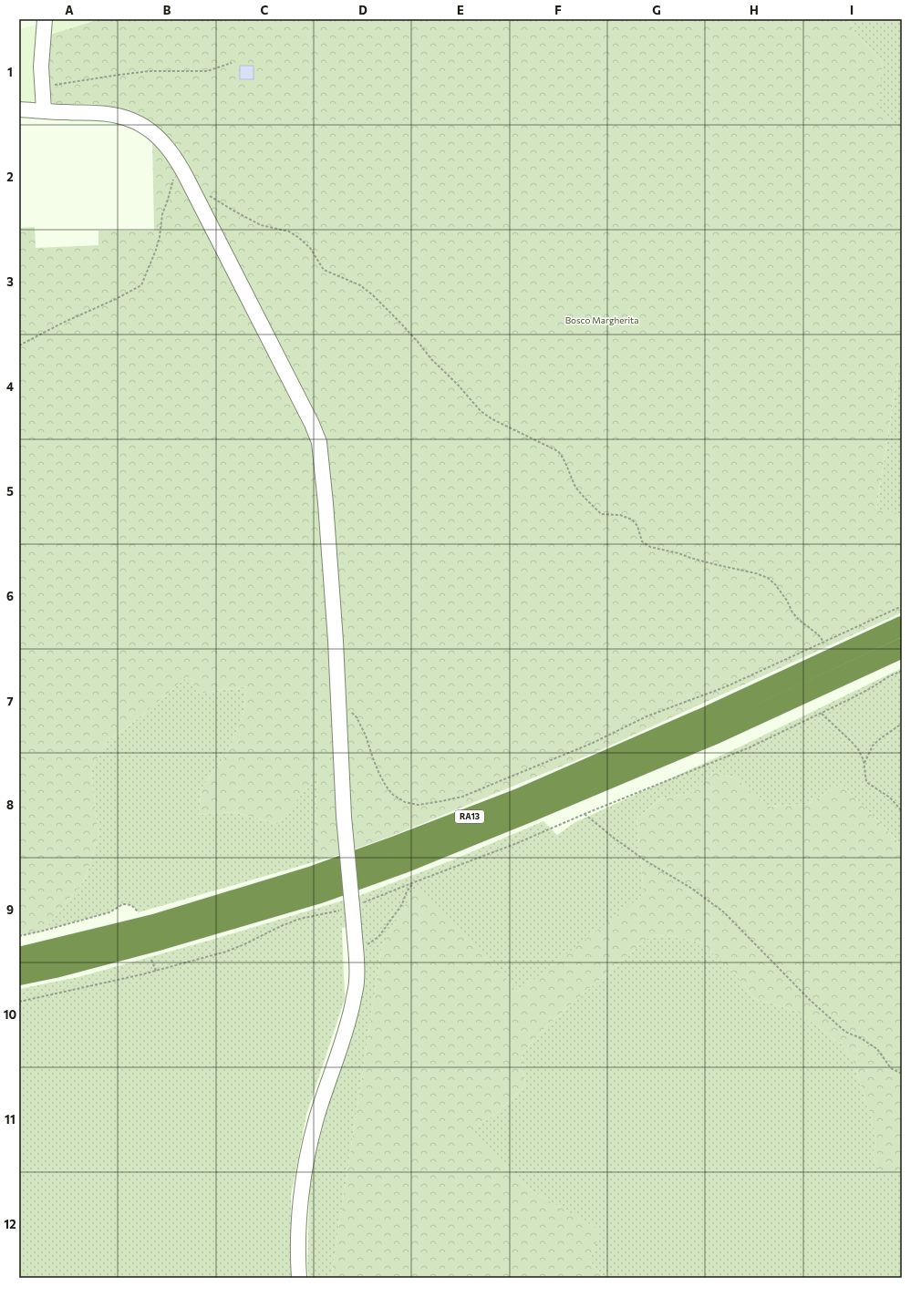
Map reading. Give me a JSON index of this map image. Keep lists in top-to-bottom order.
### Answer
{
  "streets": {
    "highway": ["RA13"]
  },
  "parks": ["Bosco Margherita"],
  "grid": {
    "columns": [
      "A",
      "B",
      "C",
      "D",
      "E",
      "F",
      "G",
      "H",
      "I"
    ],
    "rows": [
      "1",
      "2",
      "3",
      "4",
      "5",
      "6",
      "7",
      "8",
      "9",
      "10",
      "11",
      "12"
    ]
  }
}
